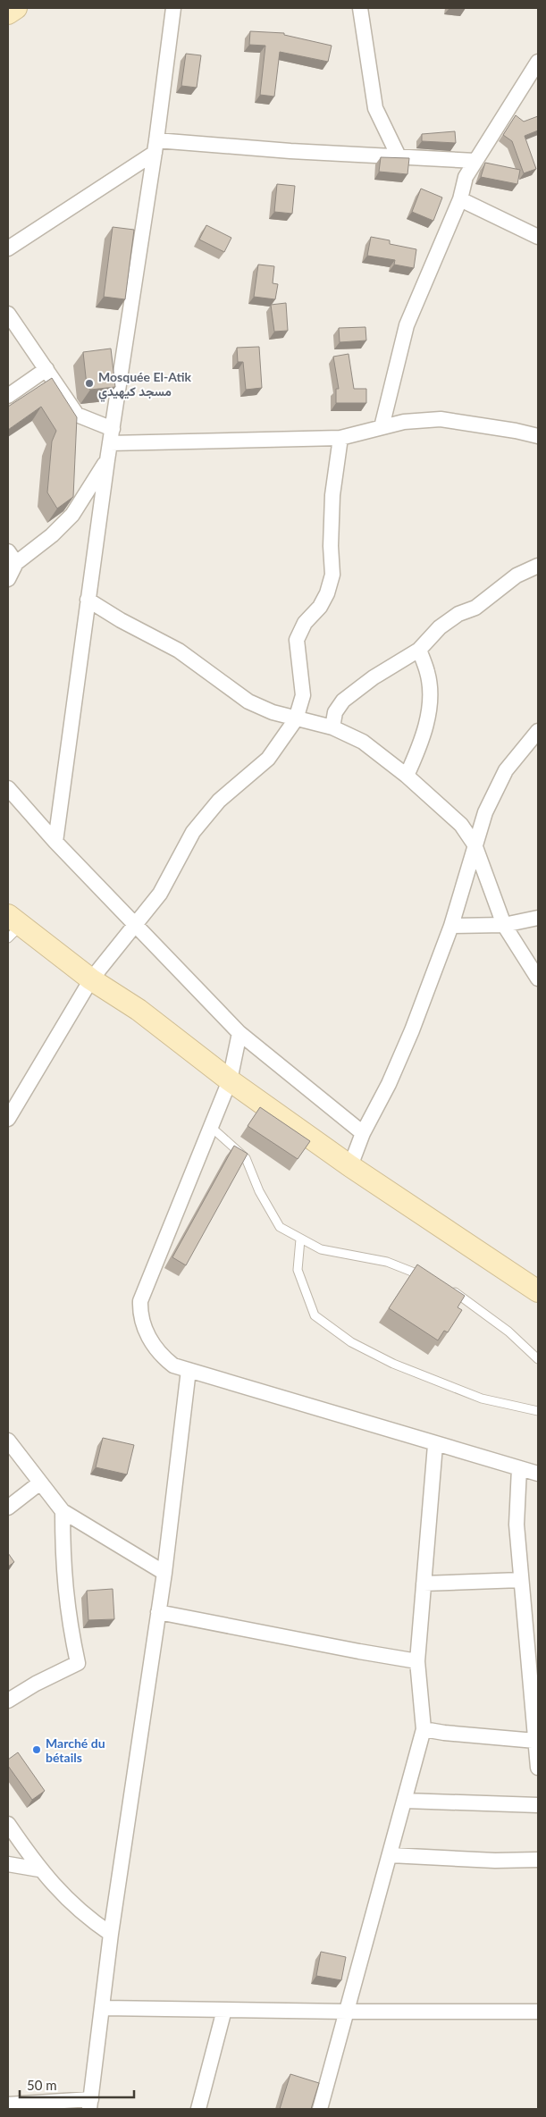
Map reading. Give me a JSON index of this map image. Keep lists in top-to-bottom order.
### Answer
{
  "places": ["Mosquée El-Atik مسجد كيهيدي", "Marché du bétails"],
  "scale_bar": "50 m"
}
